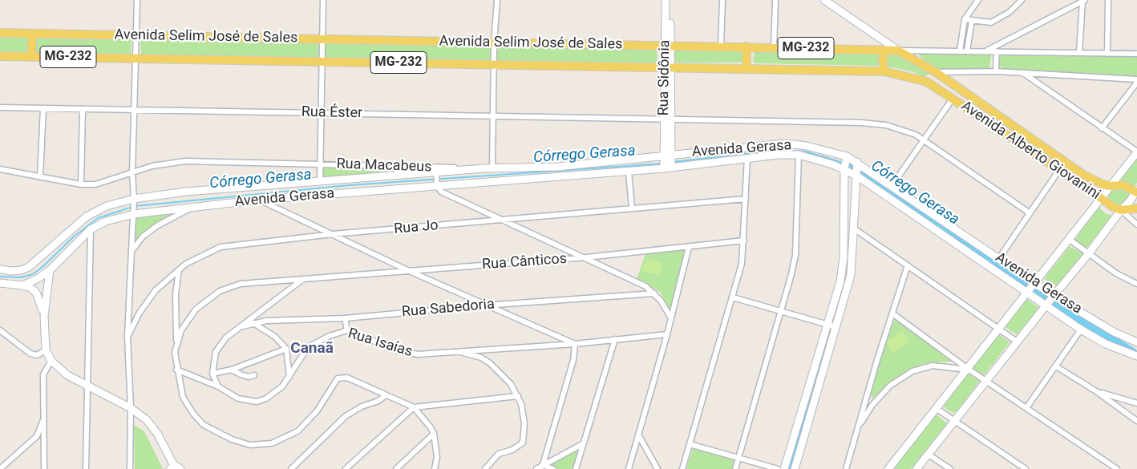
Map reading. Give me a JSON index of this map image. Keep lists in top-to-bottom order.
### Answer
{
  "streets": {
    "main road": [
      "Avenida Selim José de Sales",
      "MG-232",
      "Rua Sidônia",
      "Avenida Gerasa",
      "Avenida Alberto Giovanini"
    ],
    "street": [
      "Rua Éster",
      "Rua Macabeus",
      "Rua Jo",
      "Rua Cânticos",
      "Rua Sabedoria",
      "Rua Isaías"
    ]
  },
  "crossings": [
    ["Avenida Selim José de Sales", "Rua Sidônia"],
    ["Avenida Selim José de Sales", "Avenida Alberto Giovanini"],
    ["Rua Sidônia", "Rua Éster"],
    ["Rua Sidônia", "Avenida Gerasa"],
    ["Avenida Gerasa", "Rua Macabeus"]
  ],
  "districts": ["Canaã"],
  "water": ["Córrego Gerasa"]
}
